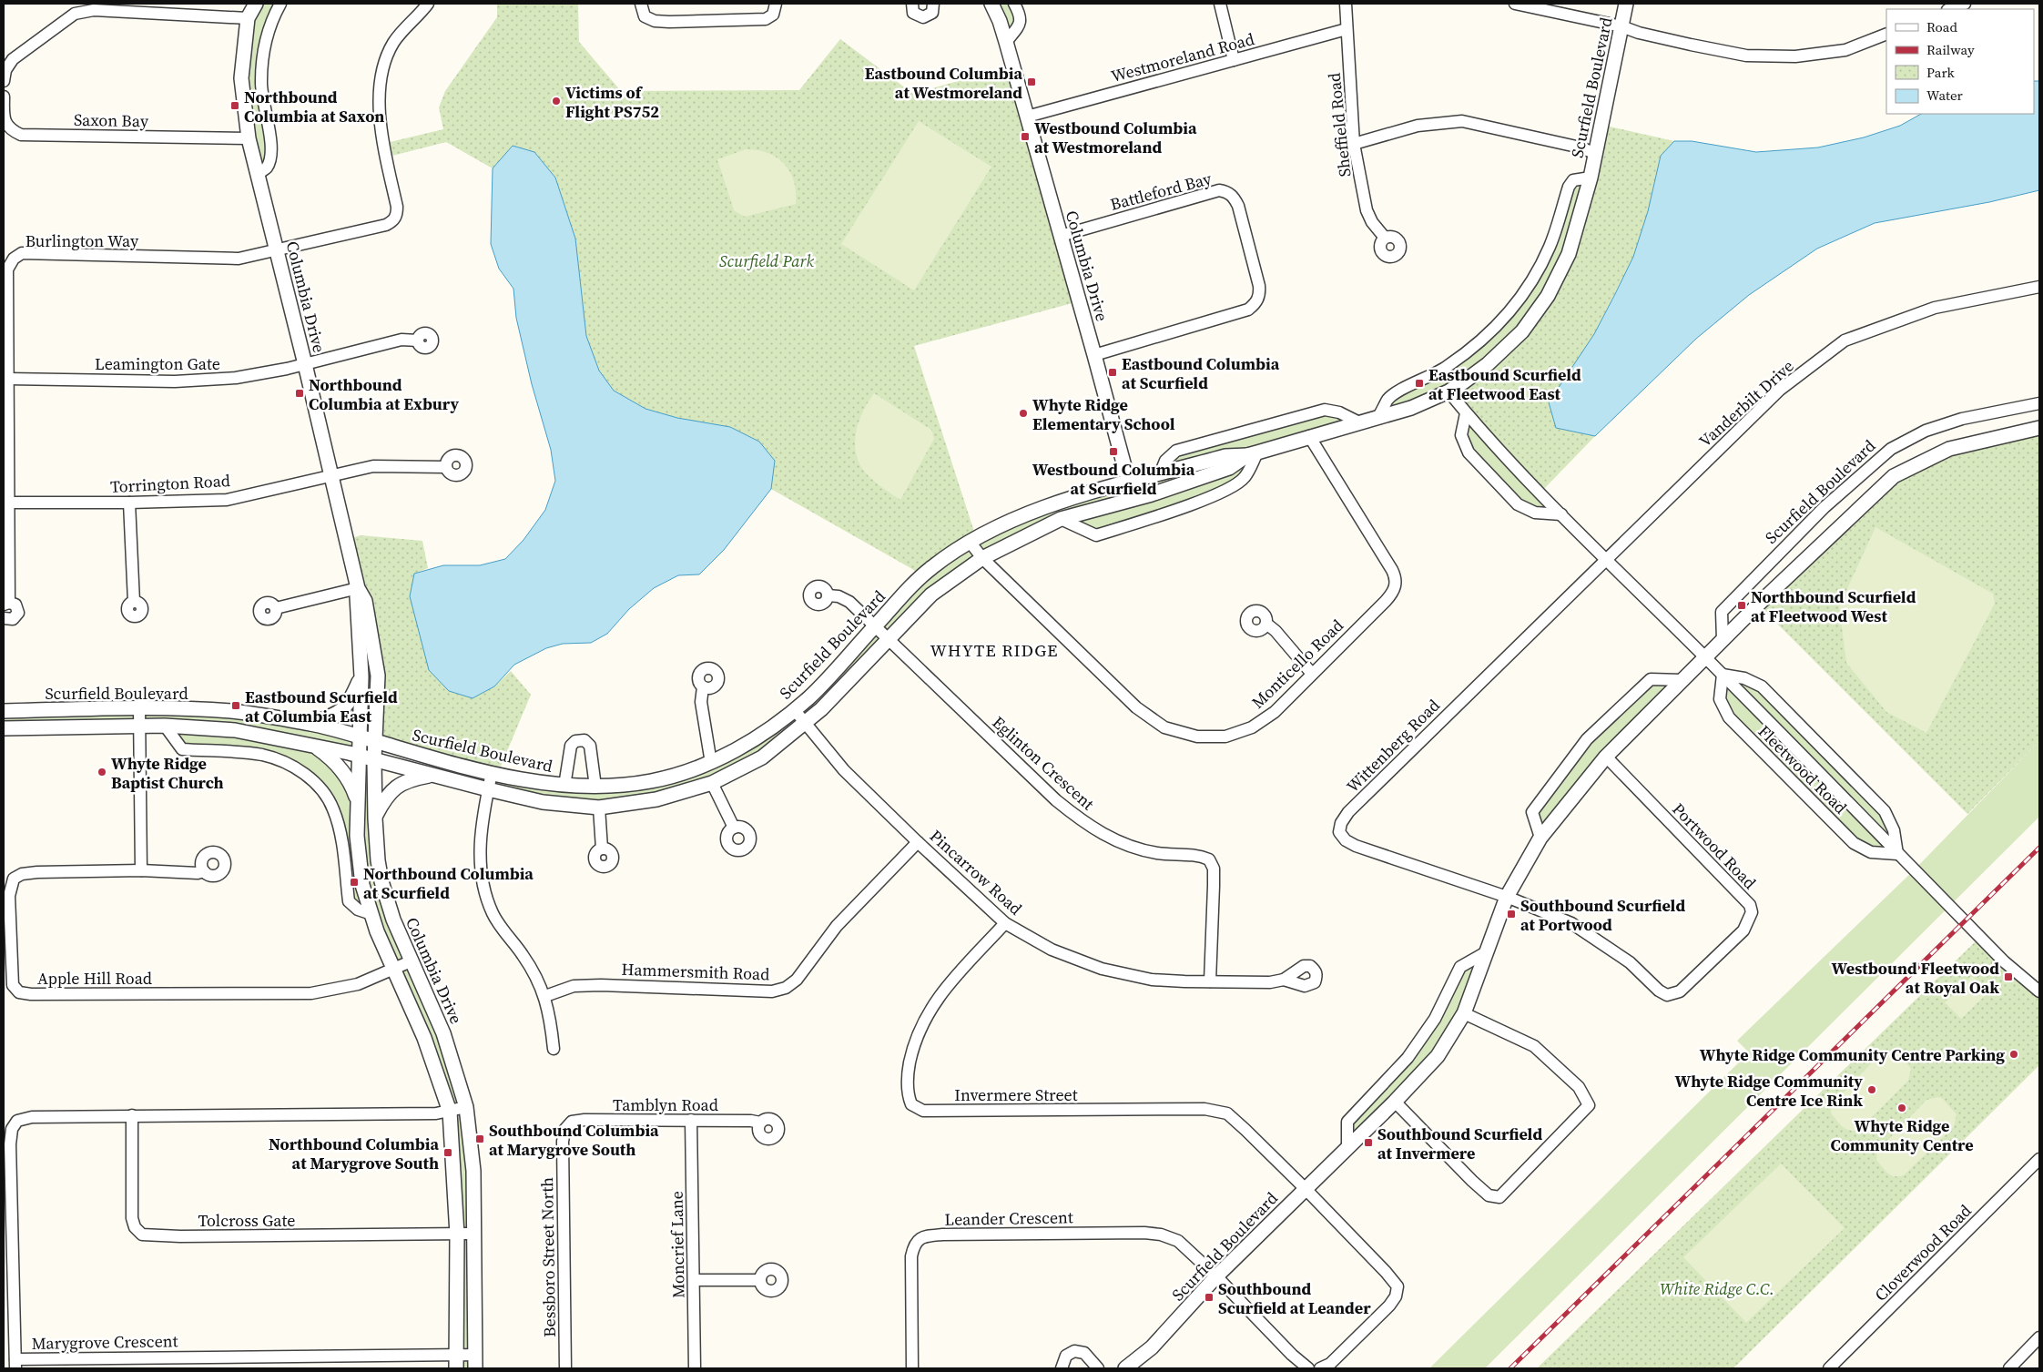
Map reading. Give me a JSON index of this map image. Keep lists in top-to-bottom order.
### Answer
{
  "streets": {
    "street": [
      "Westmoreland Road",
      "Scurfield Boulevard",
      "Saxon Bay",
      "Sheffield Road",
      "Battleford Bay",
      "Burlington Way",
      "Columbia Drive",
      "Leamington Gate",
      "Vanderbilt Drive",
      "Torrington Road",
      "Monticello Road",
      "Wittenberg Road",
      "Eglinton Crescent",
      "Fleetwood Road",
      "Portwood Road",
      "Pincarrow Road",
      "Hammersmith Road",
      "Apple Hill Road",
      "Invermere Street",
      "Tamblyn Road",
      "Leander Crescent",
      "Tolcross Gate",
      "Moncrief Lane",
      "Cloverwood Road",
      "Bessboro Street North",
      "Marygrove Crescent"
    ]
  },
  "crossings": [
    ["Westmoreland Road", "Sheffield Road"],
    ["Westmoreland Road", "Columbia Drive"],
    ["Scurfield Boulevard", "Columbia Drive"],
    ["Scurfield Boulevard", "Monticello Road"],
    ["Scurfield Boulevard", "Wittenberg Road"],
    ["Scurfield Boulevard", "Eglinton Crescent"],
    ["Scurfield Boulevard", "Fleetwood Road"],
    ["Scurfield Boulevard", "Portwood Road"],
    ["Scurfield Boulevard", "Pincarrow Road"],
    ["Scurfield Boulevard", "Invermere Street"],
    ["Scurfield Boulevard", "Leander Crescent"],
    ["Saxon Bay", "Columbia Drive"],
    ["Battleford Bay", "Columbia Drive"],
    ["Burlington Way", "Columbia Drive"],
    ["Burlington Way", "Leamington Gate"],
    ["Burlington Way", "Torrington Road"],
    ["Columbia Drive", "Leamington Gate"],
    ["Columbia Drive", "Torrington Road"],
    ["Columbia Drive", "Apple Hill Road"],
    ["Columbia Drive", "Tolcross Gate"],
    ["Columbia Drive", "Marygrove Crescent"],
    ["Vanderbilt Drive", "Wittenberg Road"],
    ["Vanderbilt Drive", "Fleetwood Road"],
    ["Wittenberg Road", "Fleetwood Road"],
    ["Wittenberg Road", "Portwood Road"],
    ["Eglinton Crescent", "Pincarrow Road"],
    ["Pincarrow Road", "Hammersmith Road"],
    ["Pincarrow Road", "Invermere Street"],
    ["Tamblyn Road", "Moncrief Lane"],
    ["Tamblyn Road", "Bessboro Street North"],
    ["Tolcross Gate", "Marygrove Crescent"]
  ],
  "districts": ["WHYTE RIDGE"],
  "parks": ["Scurfield Park", "White Ridge C.C."],
  "places": {
    "transit": [
      "Eastbound Columbia at Westmoreland",
      "Northbound Columbia at Saxon",
      "Westbound Columbia at Westmoreland",
      "Eastbound Columbia at Scurfield",
      "Eastbound Scurfield at Fleetwood East",
      "Northbound Columbia at Exbury",
      "Westbound Columbia at Scurfield",
      "Northbound Scurfield at Fleetwood West",
      "Eastbound Scurfield at Columbia East",
      "Northbound Columbia at Scurfield",
      "Southbound Scurfield at Portwood",
      "Westbound Fleetwood at Royal Oak",
      "Southbound Columbia at Marygrove South",
      "Southbound Scurfield at Invermere",
      "Northbound Columbia at Marygrove South",
      "Southbound Scurfield at Leander"
    ],
    "other": [
      "Victims of Flight PS752",
      "Whyte Ridge Elementary School",
      "Whyte Ridge Baptist Church",
      "Whyte Ridge Community Centre Parking",
      "Whyte Ridge Community Centre Ice Rink",
      "Whyte Ridge Community Centre"
    ]
  },
  "legend": [
    "Road",
    "Railway",
    "Park",
    "Water"
  ]
}
